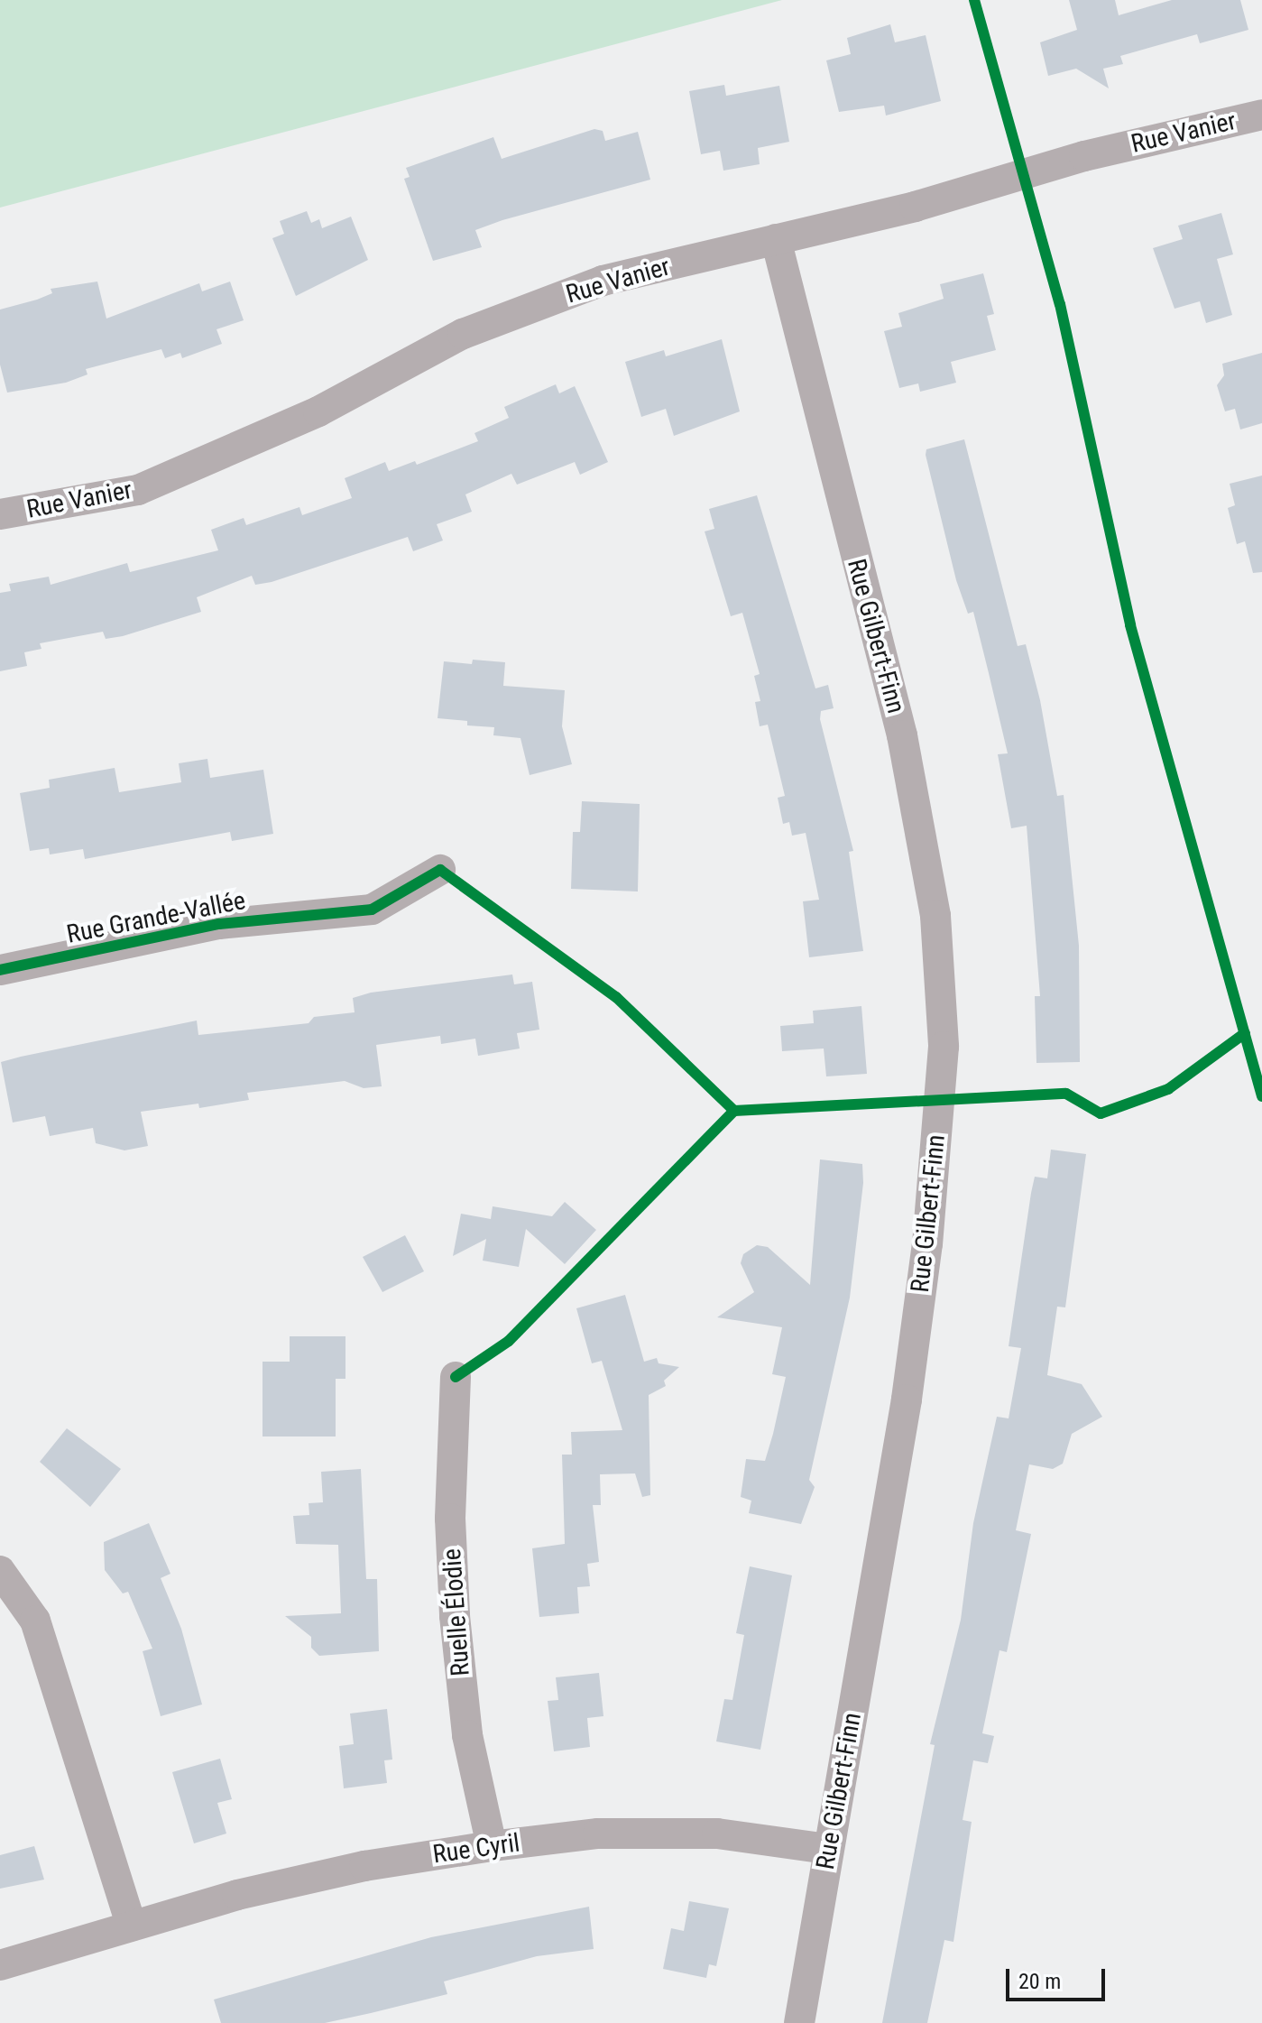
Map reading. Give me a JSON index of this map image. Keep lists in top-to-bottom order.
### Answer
{
  "streets": {
    "street": [
      "Rue Vanier",
      "Rue Gilbert-Finn",
      "Rue Grande-Vallée",
      "Ruelle Élodie",
      "Rue Cyril"
    ]
  },
  "crossings": [
    ["Rue Vanier", "Rue Gilbert-Finn"],
    ["Rue Gilbert-Finn", "Rue Cyril"],
    ["Ruelle Élodie", "Rue Cyril"]
  ],
  "scale_bar": "20 m"
}
